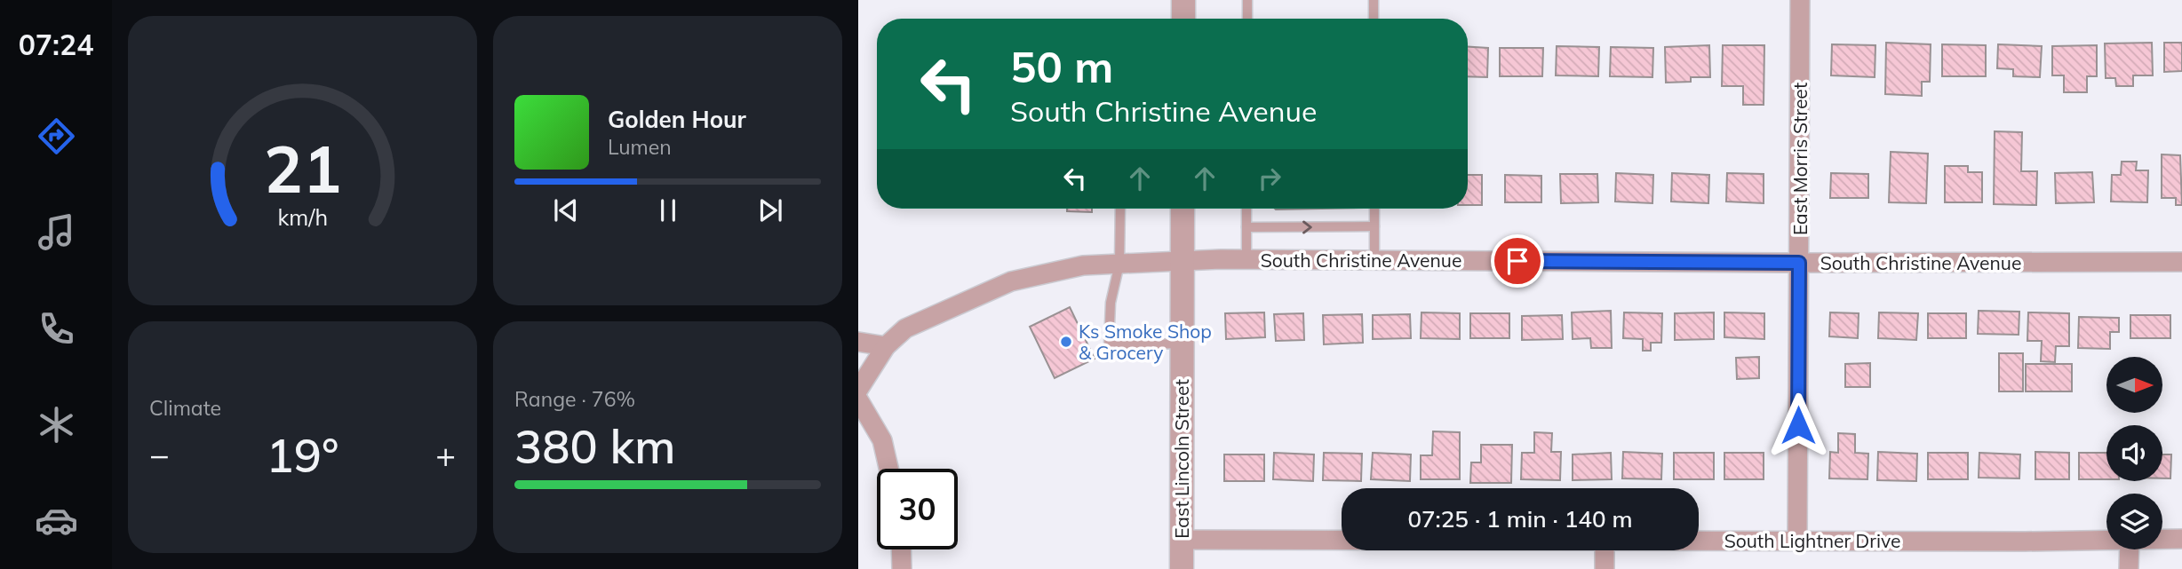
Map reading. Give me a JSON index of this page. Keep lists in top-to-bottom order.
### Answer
{
  "streets": {
    "street": [
      "East Morris Street",
      "South Christine Avenue",
      "East Lincoln Street",
      "South Lightner Drive"
    ]
  },
  "crossings": [
    ["East Morris Street", "South Christine Avenue"],
    ["East Morris Street", "South Lightner Drive"],
    ["South Christine Avenue", "East Lincoln Street"],
    ["East Lincoln Street", "South Lightner Drive"]
  ],
  "places": ["Ks Smoke Shop & Grocery"],
  "north": "right",
  "page": {
    "tabs": "07:24",
    "turn": ["50 m", "South Christine Avenue"],
    "song": ["Golden Hour", "Lumen"],
    "tile": [
      "Climate",
      ["Range · 76%", "380 km"]
    ],
    "heat": ["−", "19°", "+"],
    "limit": "30",
    "trip": "07:25 · 1 min · 140 m",
    "gauge": ["21", "km/h"]
  }
}
